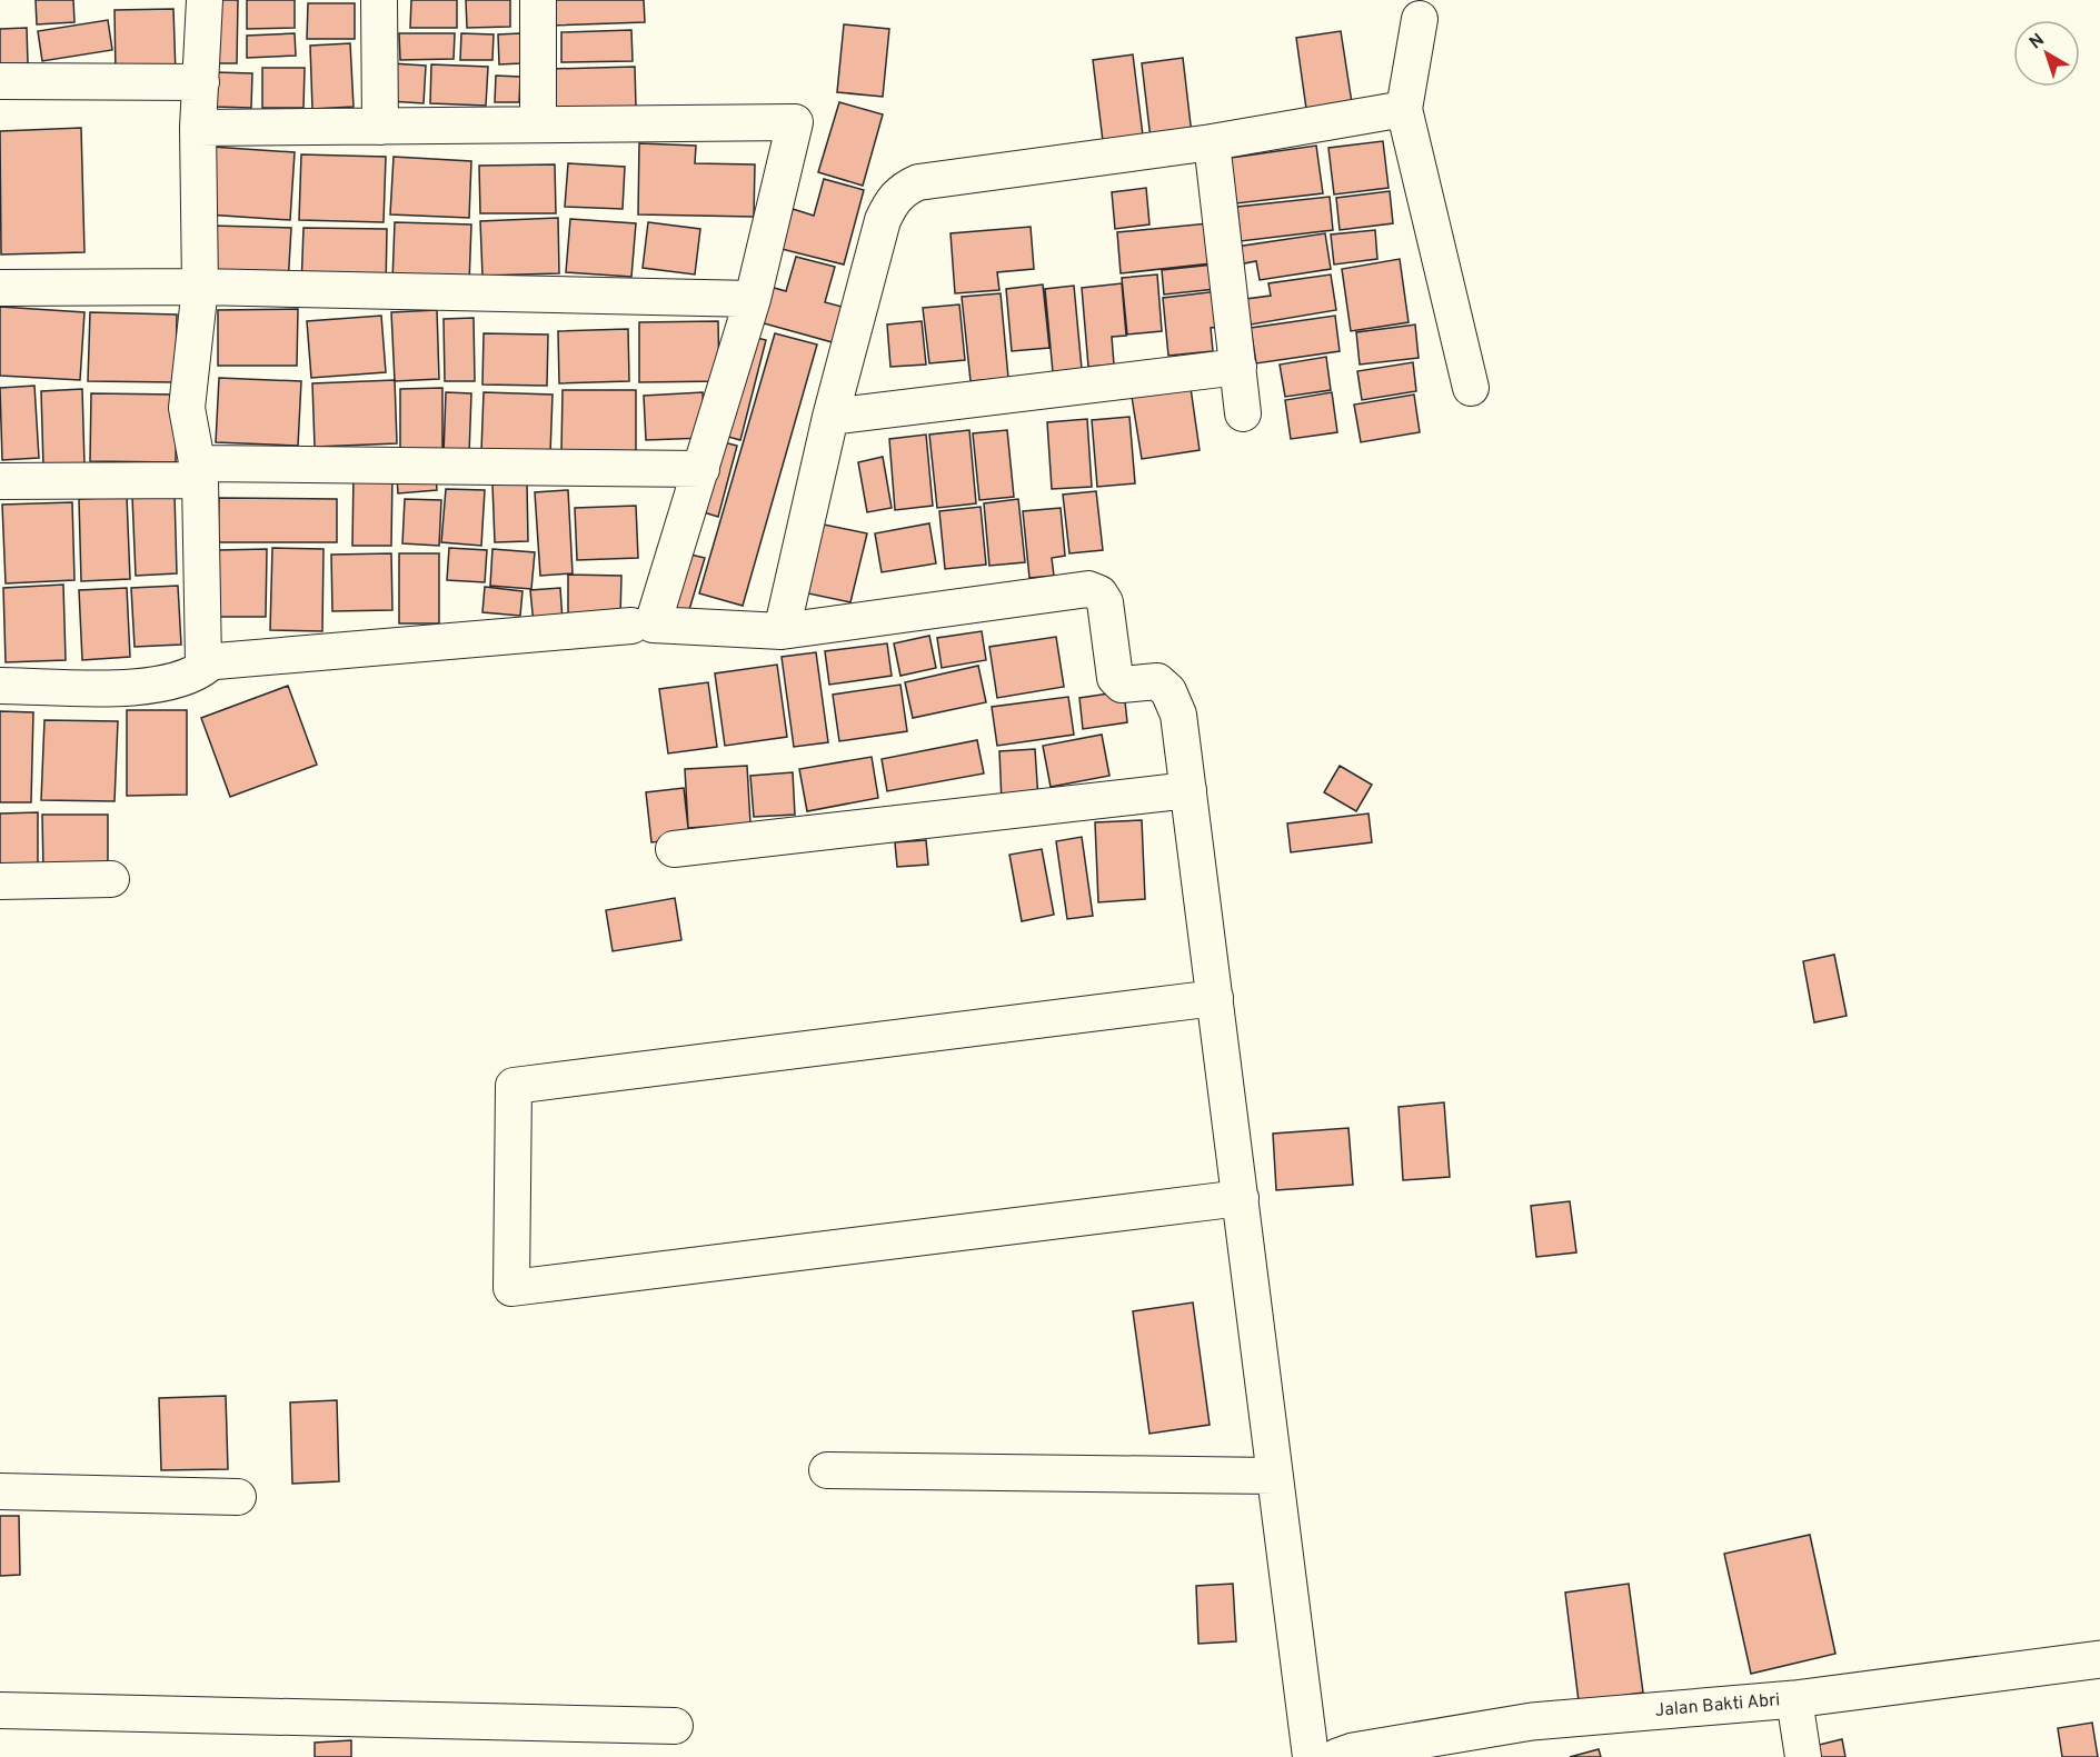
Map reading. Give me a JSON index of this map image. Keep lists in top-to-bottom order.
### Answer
{
  "streets": {
    "street": ["Jalan Bakti Abri"]
  },
  "north": "top left"
}
